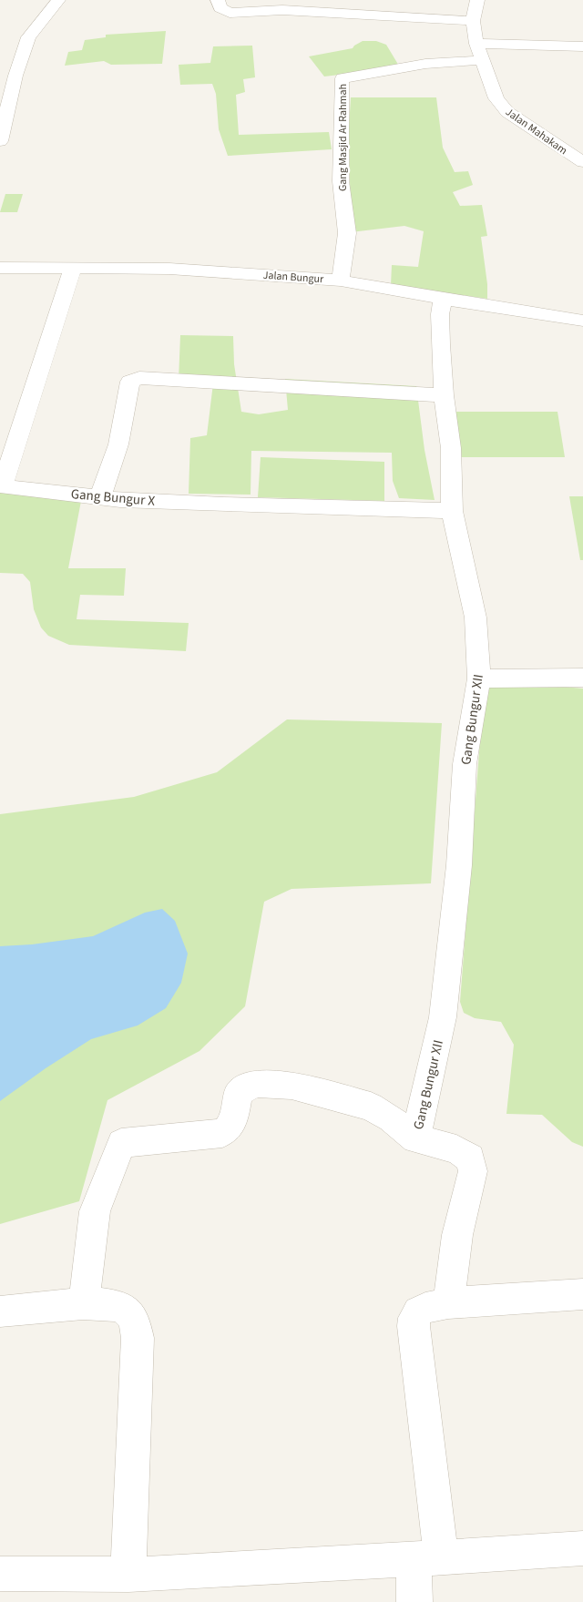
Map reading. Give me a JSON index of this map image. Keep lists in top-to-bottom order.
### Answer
{
  "streets": {
    "street": [
      "Jalan Mahakam",
      "Gang Masjid Ar Rahmah",
      "Jalan Bungur",
      "Gang Bungur X",
      "Gang Bungur XII"
    ]
  },
  "crossings": [
    ["Jalan Mahakam", "Gang Masjid Ar Rahmah"],
    ["Gang Masjid Ar Rahmah", "Jalan Bungur"],
    ["Jalan Bungur", "Gang Bungur X"],
    ["Jalan Bungur", "Gang Bungur XII"],
    ["Gang Bungur X", "Gang Bungur XII"]
  ]
}
